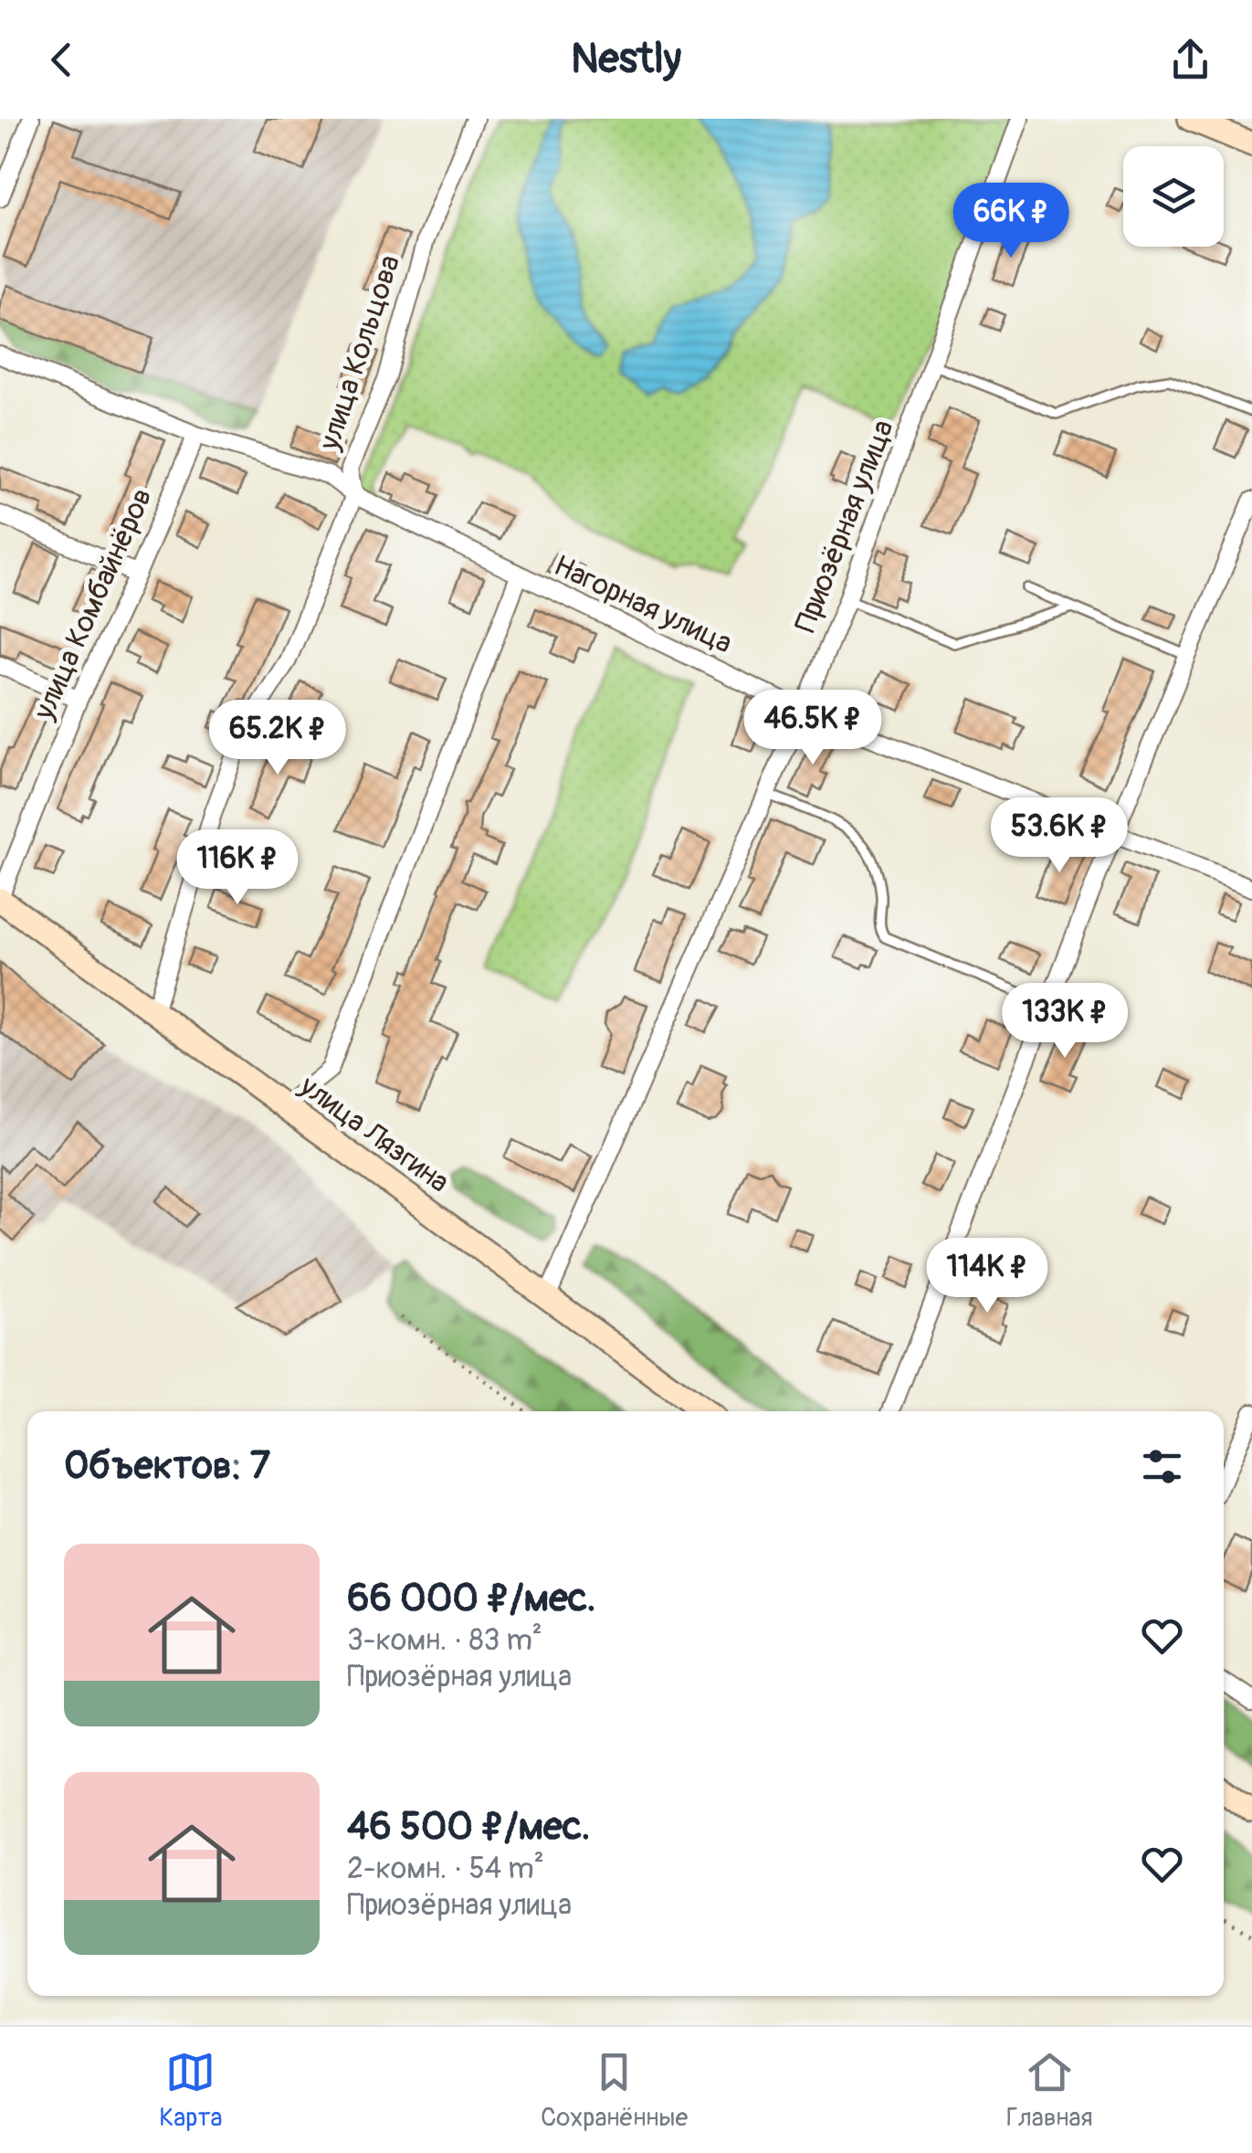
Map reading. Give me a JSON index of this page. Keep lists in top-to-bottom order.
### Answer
{
  "streets": {
    "main road": ["улица Лязгина"],
    "street": [
      "улица Кольцова",
      "Приозёрная улица",
      "улица Комбайнёров",
      "Нагорная улица"
    ]
  },
  "crossings": [
    ["улица Кольцова", "Нагорная улица"],
    ["улица Кольцова", "улица Лязгина"],
    ["Приозёрная улица", "Нагорная улица"],
    ["Приозёрная улица", "улица Лязгина"],
    ["улица Комбайнёров", "Нагорная улица"],
    ["улица Комбайнёров", "улица Лязгина"],
    ["Нагорная улица", "улица Лязгина"]
  ],
  "page": {
    "header": "Nestly",
    "price": [
      "66K ₽",
      "46.5K ₽",
      "65.2K ₽",
      "53.6K ₽",
      "116K ₽",
      "133K ₽",
      "114K ₽"
    ],
    "heading": "Объектов: 7",
    "list": [
      {
        "name": "66 000 ₽/мес.",
        "note": "3-комн. · 83 m² · Приозёрная улица"
      },
      {
        "name": "46 500 ₽/мес.",
        "note": "2-комн. · 54 m² · Приозёрная улица"
      }
    ],
    "tabs": ["Карта", "Сохранённые", "Главная"]
  }
}
